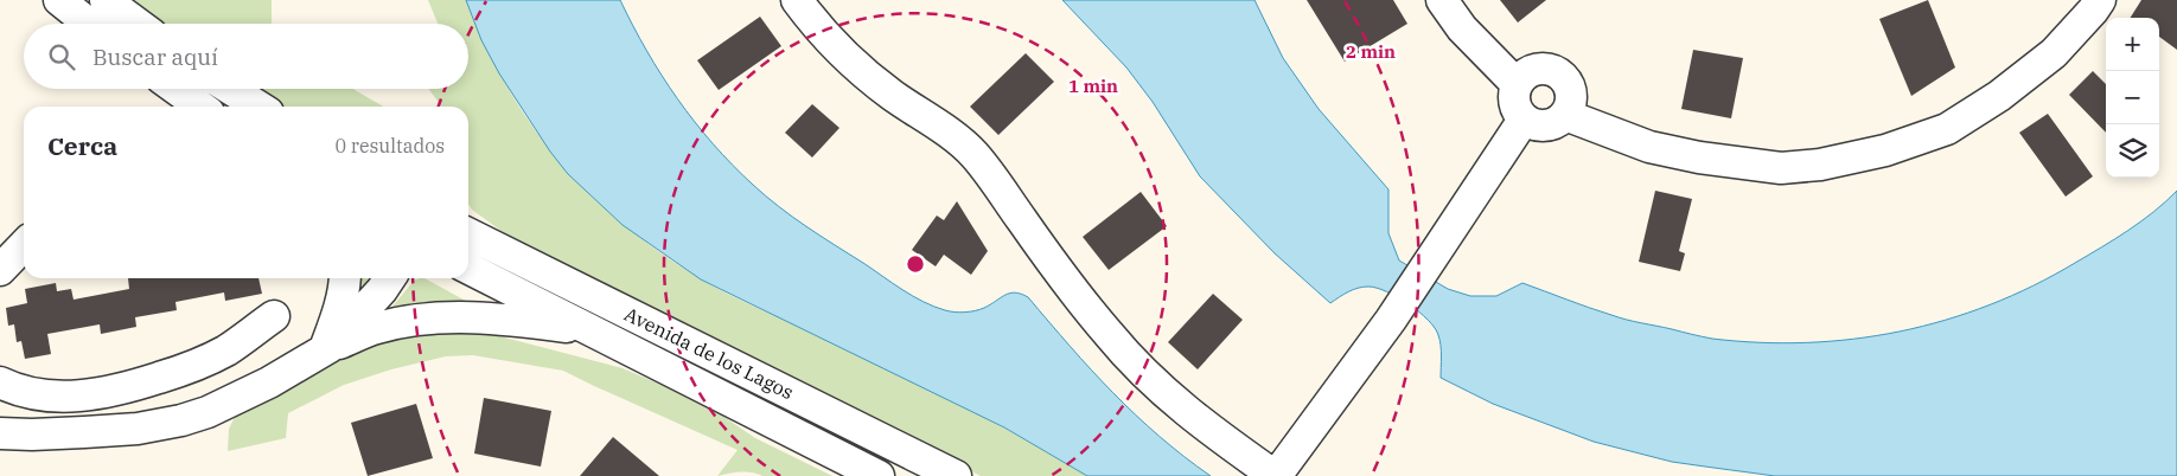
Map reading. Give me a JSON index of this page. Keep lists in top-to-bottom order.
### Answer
{
  "streets": {
    "street": ["Avenida de los Lagos"]
  },
  "page": {
    "map_buttons": ["+", "−"],
    "search": "Buscar aquí",
    "heading": ["Cerca", "0 resultados"]
  },
  "rings": ["2 min", "1 min"]
}
